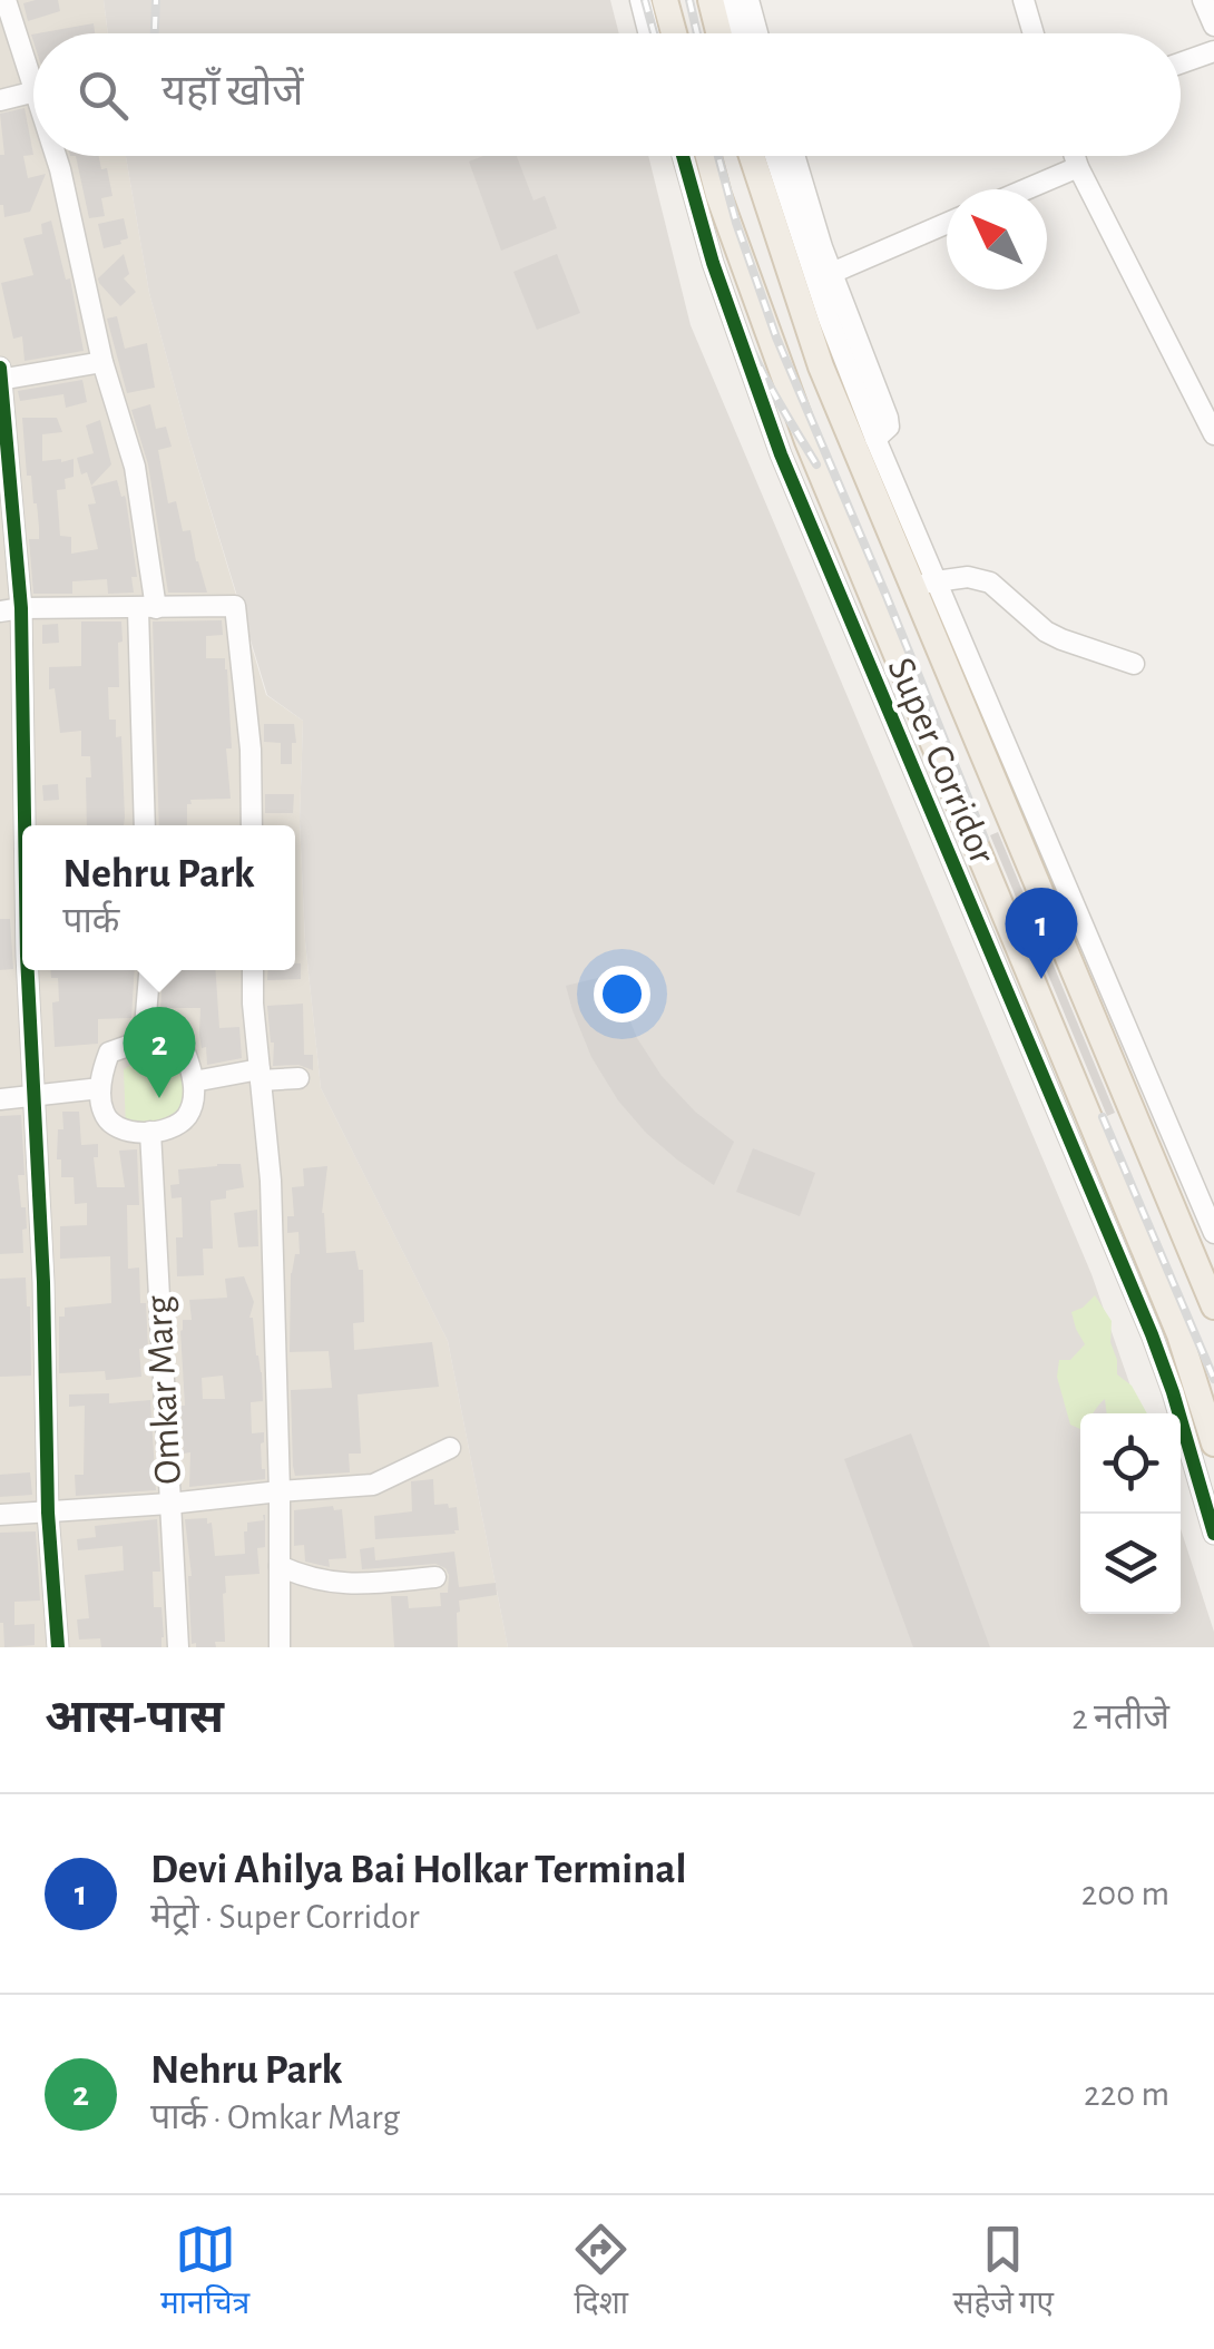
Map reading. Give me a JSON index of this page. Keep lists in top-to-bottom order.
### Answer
{
  "streets": {
    "main road": ["Super Corridor"],
    "street": ["Omkar Marg"]
  },
  "north": "top left",
  "page": {
    "search": "यहाँ खोजें",
    "popup": ["Nehru Park", "पार्क"],
    "pins": ["1", "2"],
    "heading": ["आस-पास", "2 नतीजे"],
    "list": [
      {
        "mark": "1",
        "name": "Devi Ahilya Bai Holkar Terminal",
        "note": "मेट्रो · Super Corridor",
        "value": "200 m"
      },
      {
        "mark": "2",
        "name": "Nehru Park",
        "note": "पार्क · Omkar Marg",
        "value": "220 m"
      }
    ],
    "nav": ["मानचित्र", "दिशा", "सहेजे गए"]
  }
}
